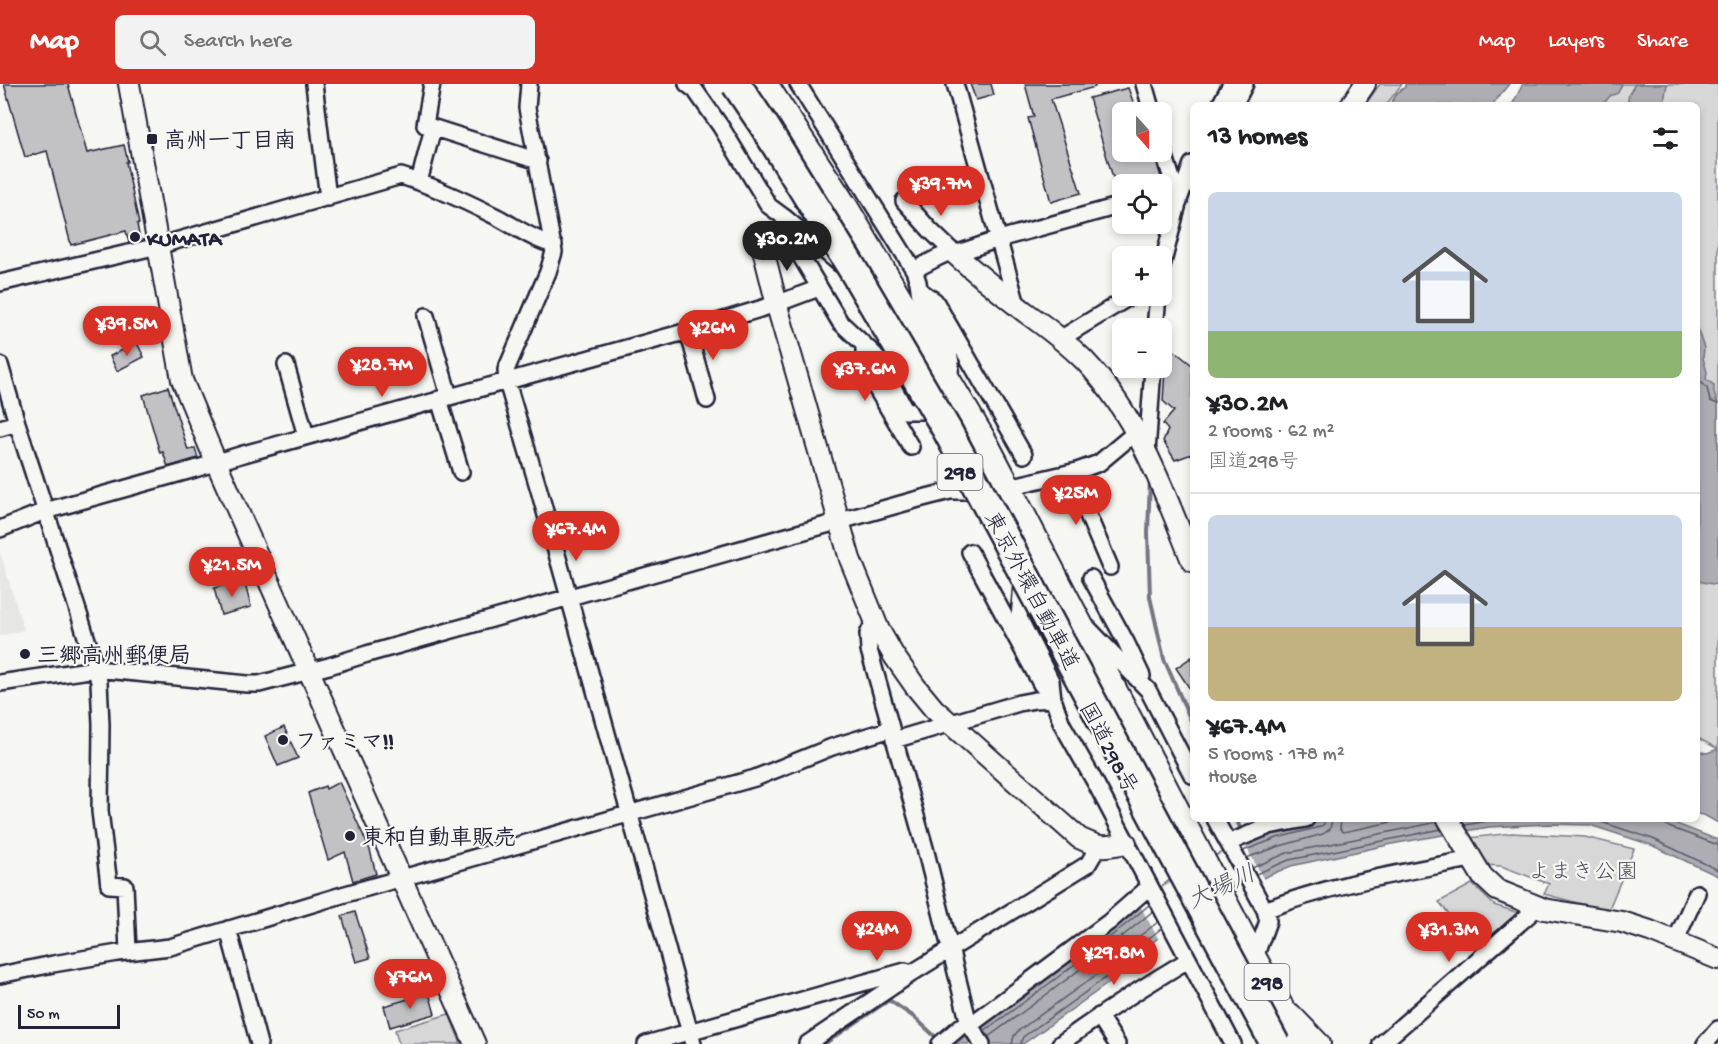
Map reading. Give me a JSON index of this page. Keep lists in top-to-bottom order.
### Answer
{
  "streets": {
    "highway": ["298", "東京外環自動車道", "国道298号"]
  },
  "water": ["大場川"],
  "parks": ["よまき公園"],
  "places": {
    "transit": ["高州一丁目南"],
    "other": [
      "KUMATA",
      "三郷高州郵便局",
      "ファミマ!!",
      "東和自動車販売"
    ]
  },
  "scale_bar": "50 m",
  "north": "bottom",
  "page": {
    "header": "Map",
    "search": "Search here",
    "nav": ["Map", "Layers", "Share"],
    "map_buttons": ["+", "−"],
    "heading": "13 homes",
    "price": [
      "¥39.7M",
      "¥30.2M",
      "¥39.5M",
      "¥26M",
      "¥28.7M",
      "¥37.6M",
      "¥25M",
      "¥67.4M",
      "¥21.5M",
      "¥24M",
      "¥31.3M",
      "¥29.8M",
      "¥76M"
    ],
    "list": [
      {
        "name": "¥30.2M",
        "note": "2 rooms · 62 m² · 国道298号"
      },
      {
        "name": "¥67.4M",
        "note": "5 rooms · 178 m² · House"
      }
    ],
    "scale": "50 m"
  }
}
